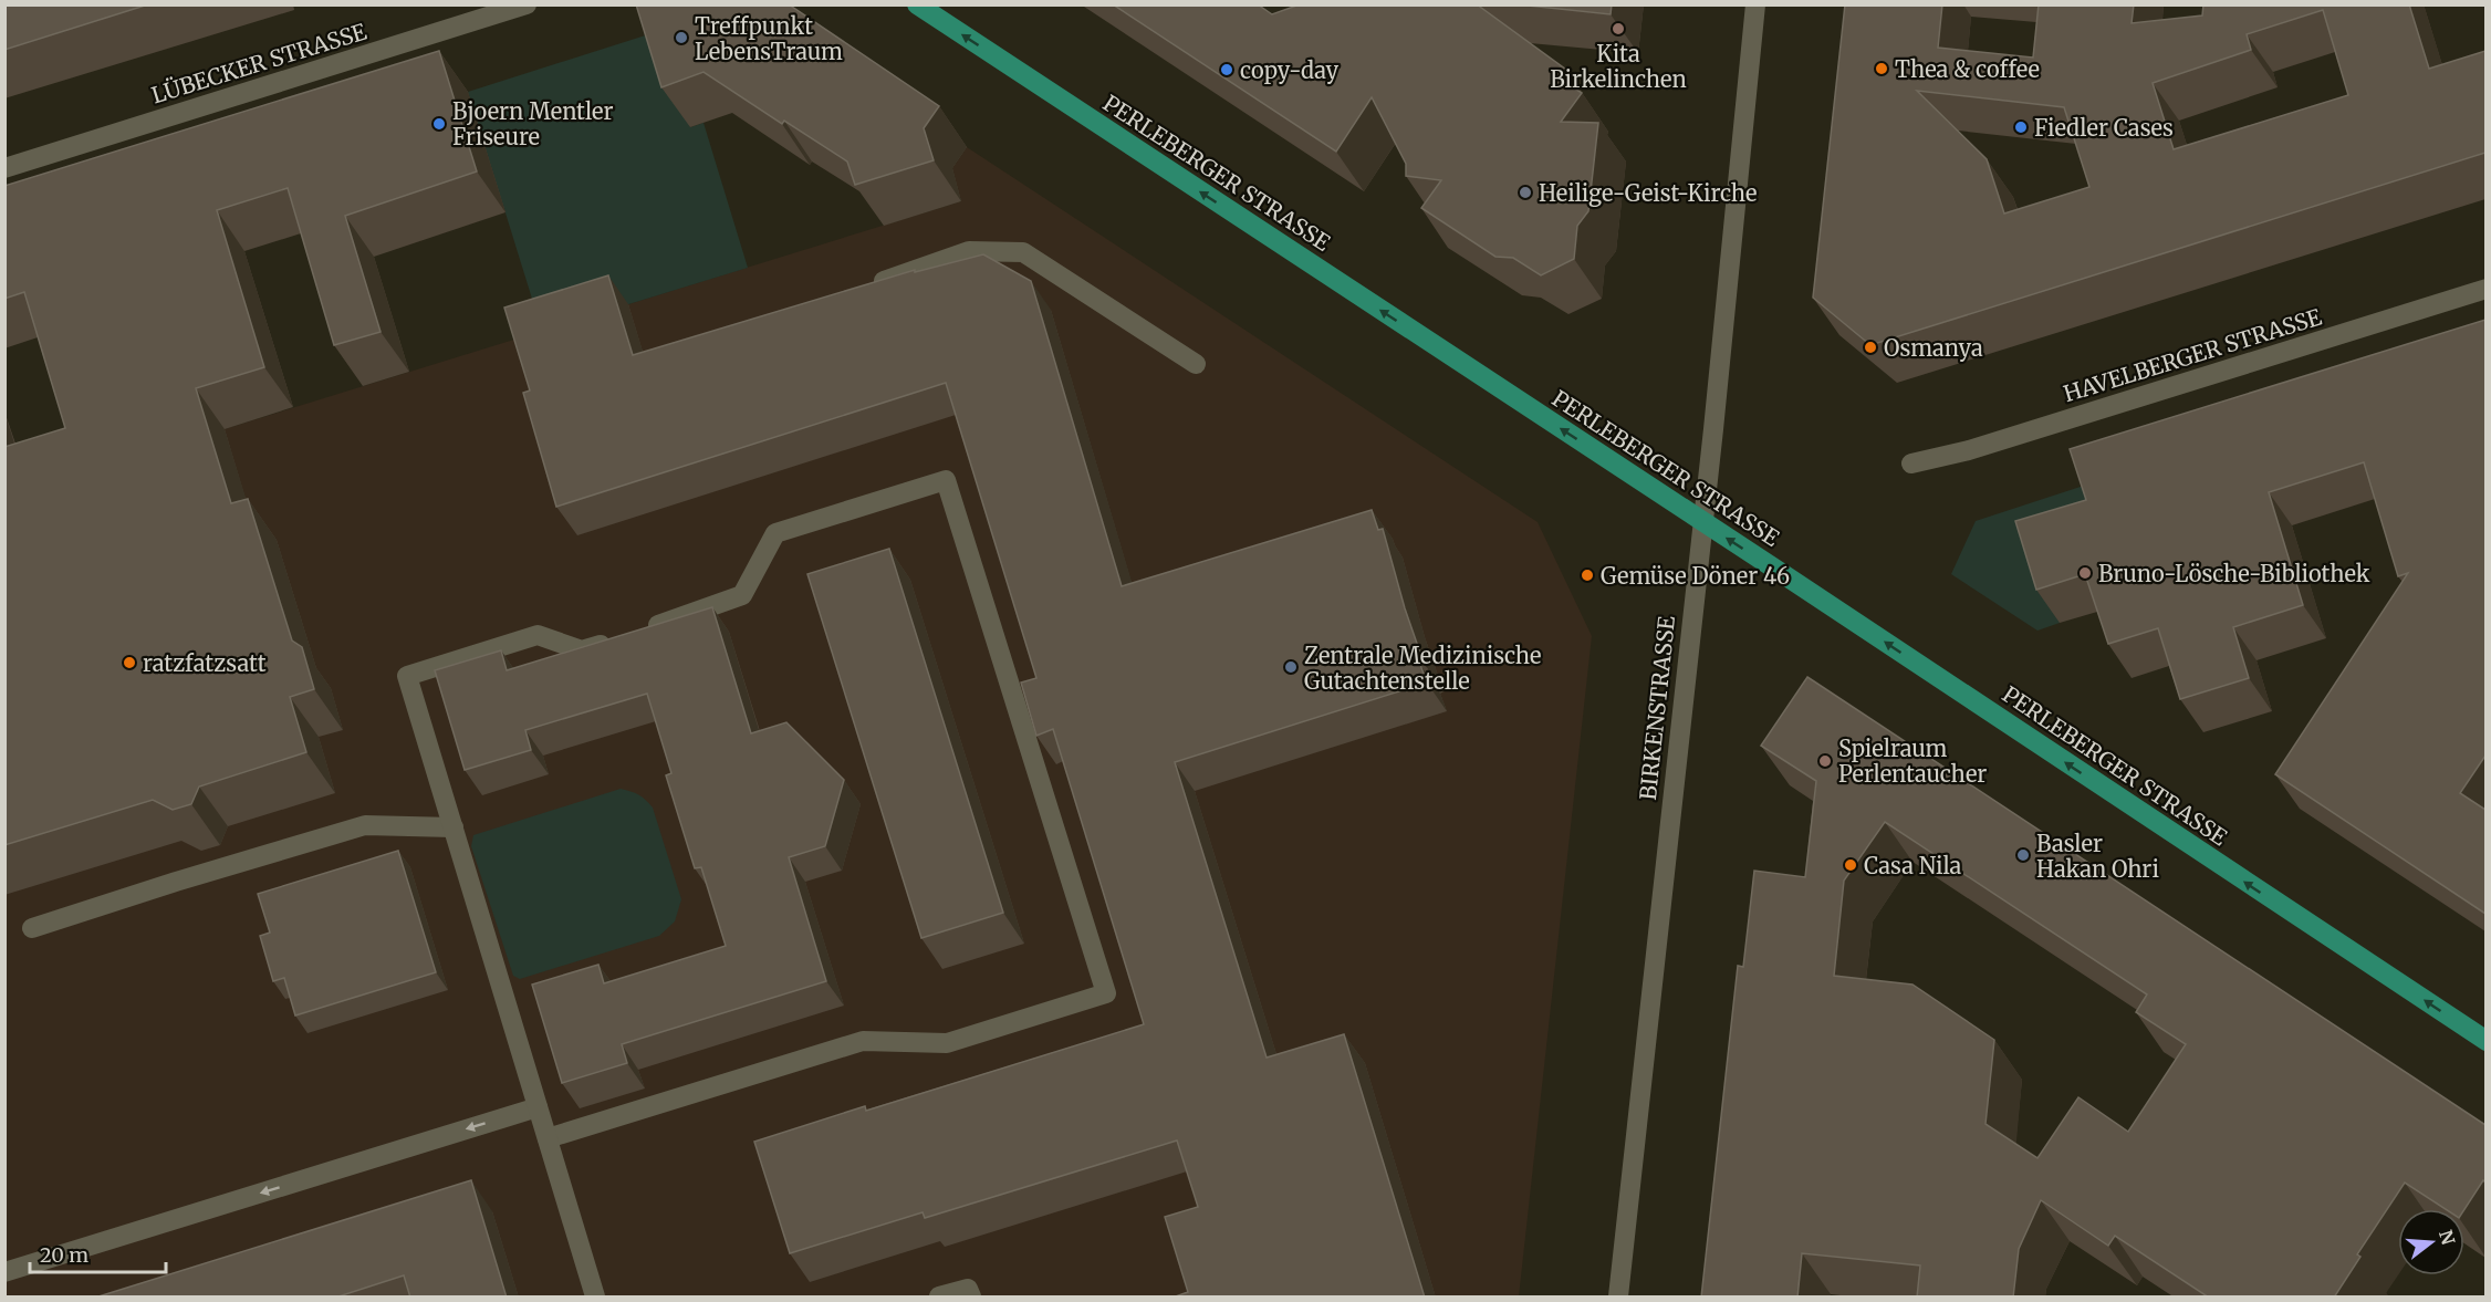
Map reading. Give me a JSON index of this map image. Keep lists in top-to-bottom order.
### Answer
{
  "streets": {
    "main road": ["PERLEBERGER STRASSE"],
    "street": ["LÜBECKER STRASSE", "HAVELBERGER STRASSE", "BIRKENSTRASSE"]
  },
  "crossings": [
    ["PERLEBERGER STRASSE", "BIRKENSTRASSE"]
  ],
  "one_way": ["PERLEBERGER STRASSE"],
  "places": [
    "Kita Birkelinchen",
    "Treffpunkt LebensTraum",
    "Thea & coffee",
    "copy-day",
    "Bjoern Mentler Friseure",
    "Fiedler Cases",
    "Heilige-Geist-Kirche",
    "Osmanya",
    "Bruno-Lösche-Bibliothek",
    "Gemüse Döner 46",
    "ratzfatzsatt",
    "Zentrale Medizinische Gutachtenstelle",
    "Spielraum Perlentaucher",
    "Basler Hakan Ohri",
    "Casa Nila"
  ],
  "scale_bar": "20 m",
  "north": "right"
}
